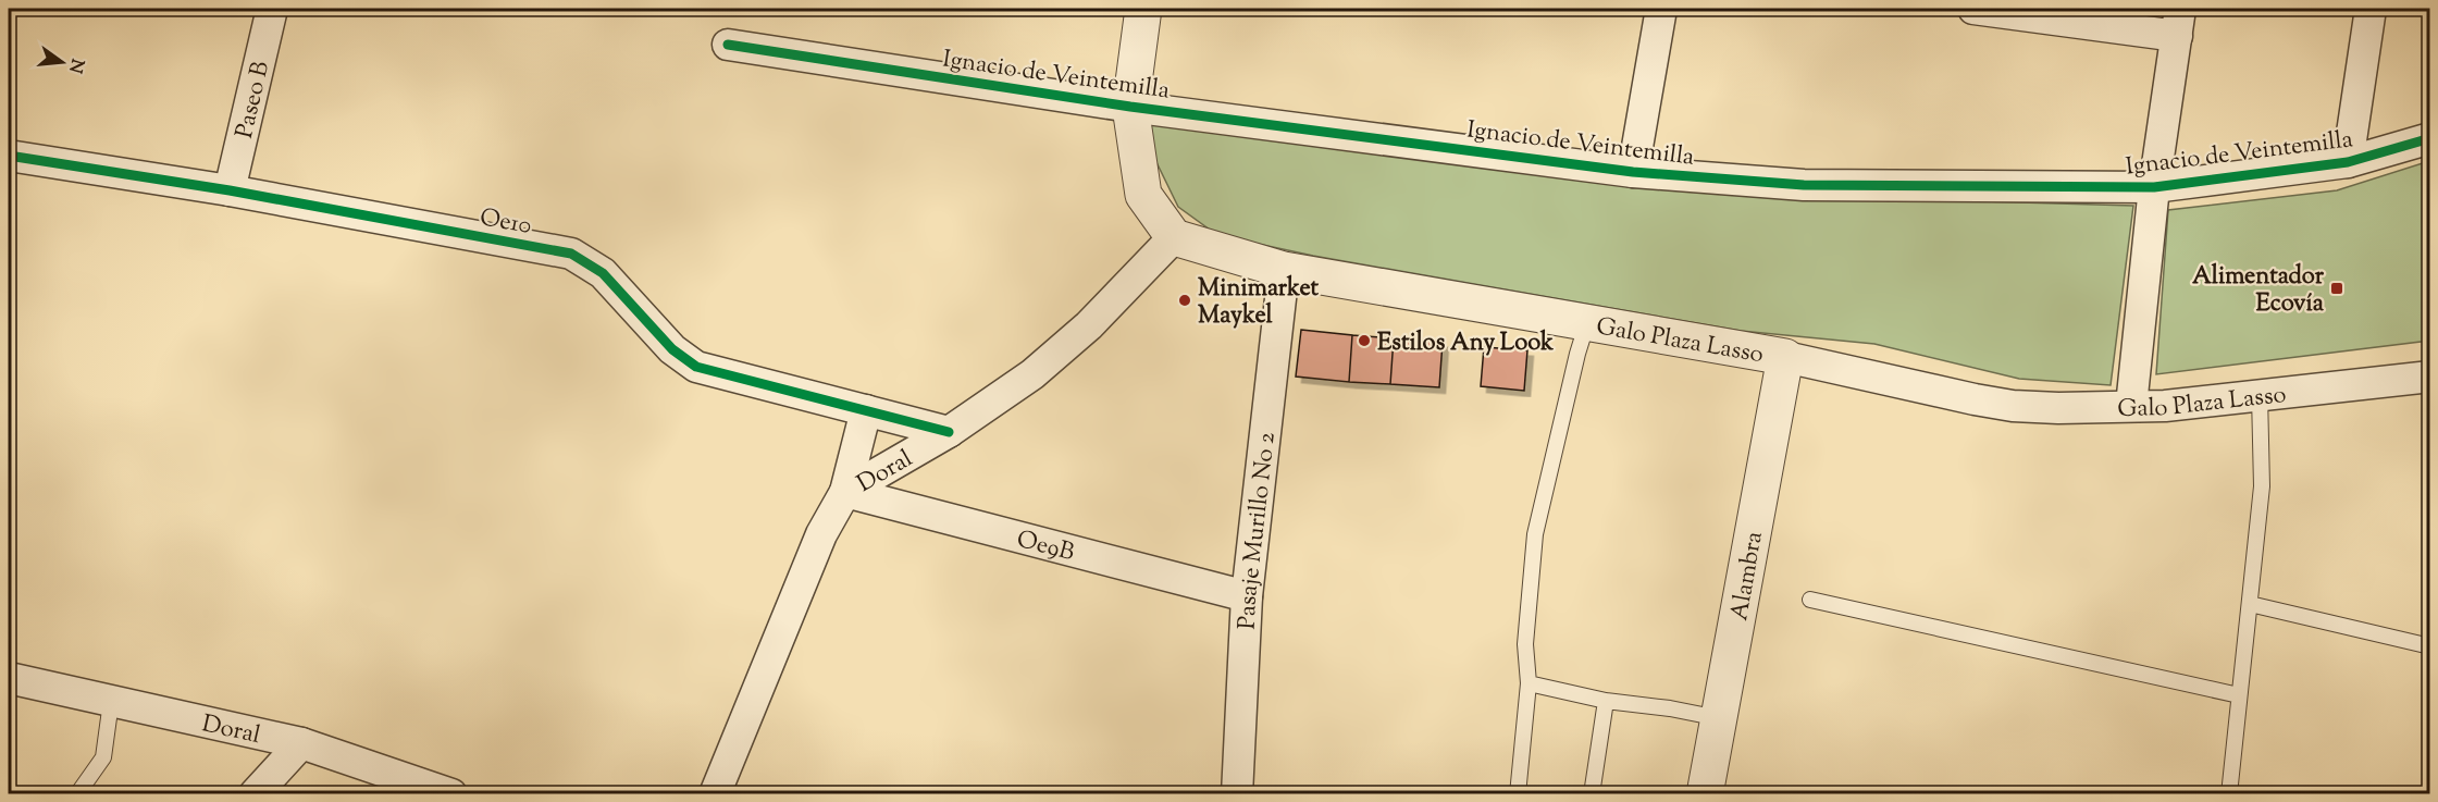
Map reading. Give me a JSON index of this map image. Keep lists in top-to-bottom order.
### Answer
{
  "streets": {
    "street": [
      "Ignacio de Veintemilla",
      "Paseo B",
      "Oe10",
      "Galo Plaza Lasso",
      "Doral",
      "Pasaje Murillo No 2",
      "Oe9B",
      "Alambra"
    ]
  },
  "crossings": [
    ["Paseo B", "Oe10"],
    ["Oe10", "Doral"],
    ["Galo Plaza Lasso", "Doral"],
    ["Galo Plaza Lasso", "Pasaje Murillo No 2"],
    ["Galo Plaza Lasso", "Alambra"],
    ["Doral", "Oe9B"],
    ["Pasaje Murillo No 2", "Oe9B"]
  ],
  "places": {
    "transit": ["Alimentador Ecovía"],
    "other": ["Minimarket Maykel", "Estilos Any Look"]
  },
  "north": "right"
}
